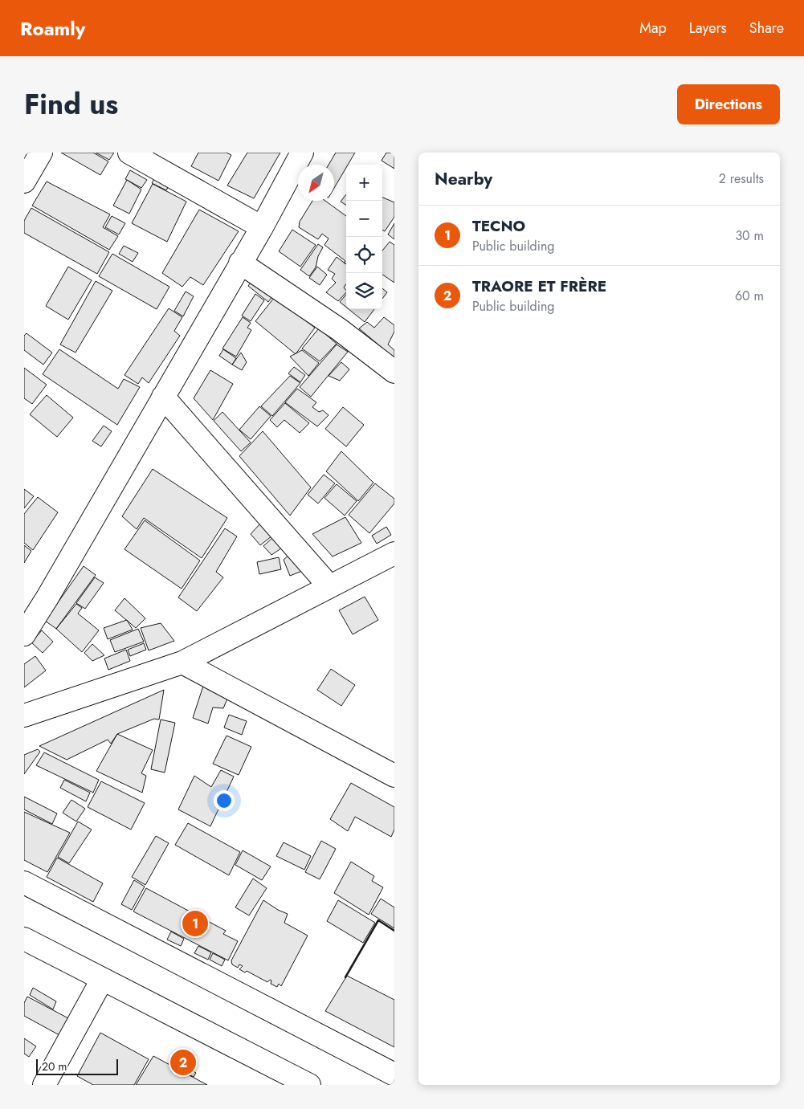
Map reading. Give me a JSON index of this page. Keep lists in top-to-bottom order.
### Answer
{
  "scale_bar": "20 m",
  "north": "bottom left",
  "page": {
    "header": "Roamly",
    "nav": ["Map", "Layers", "Share"],
    "title": "Find us",
    "buttons": "Directions",
    "heading": ["Nearby", "2 results"],
    "map_buttons": ["+", "−"],
    "list": [
      {
        "mark": "1",
        "name": "TECNO",
        "note": "Public building",
        "value": "30 m"
      },
      {
        "mark": "2",
        "name": "TRAORE ET FRÈRE",
        "note": "Public building",
        "value": "60 m"
      }
    ],
    "pins": ["1", "2"],
    "scale": "20 m"
  }
}
